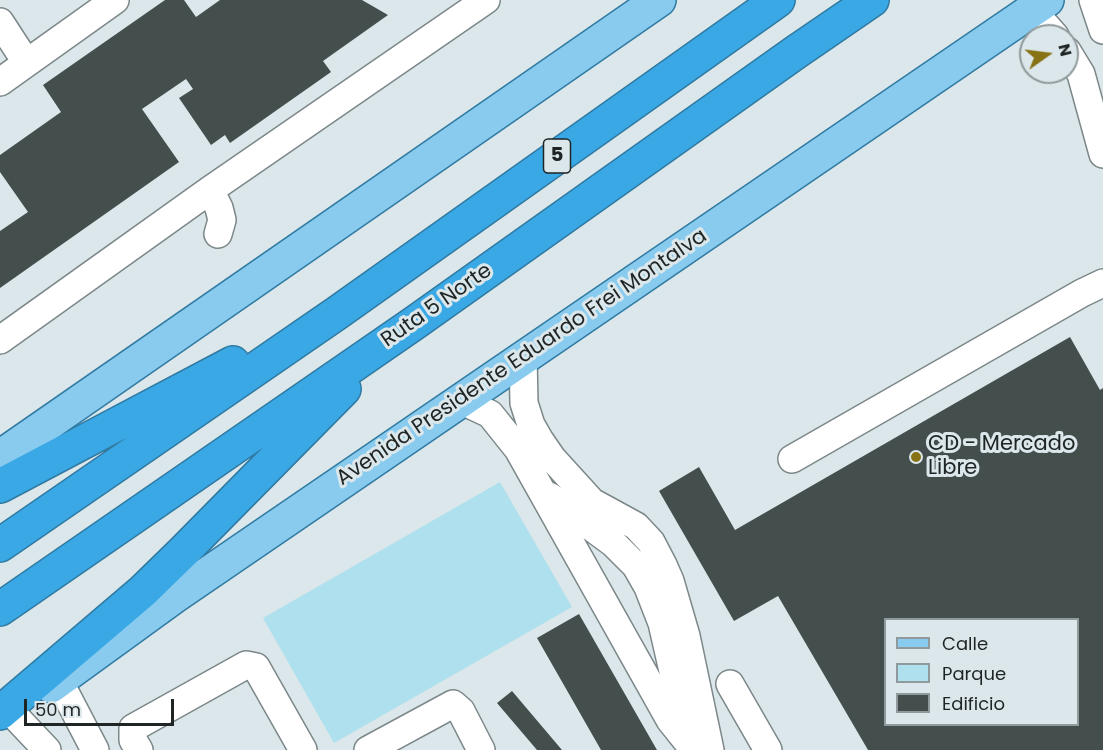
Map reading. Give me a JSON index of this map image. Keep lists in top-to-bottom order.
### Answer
{
  "streets": {
    "highway": ["5", "Ruta 5 Norte"],
    "main road": ["Avenida Presidente Eduardo Frei Montalva"]
  },
  "places": ["CD - Mercado Libre"],
  "legend": ["Calle", "Parque", "Edificio"],
  "scale_bar": "50 m",
  "north": "right"
}
